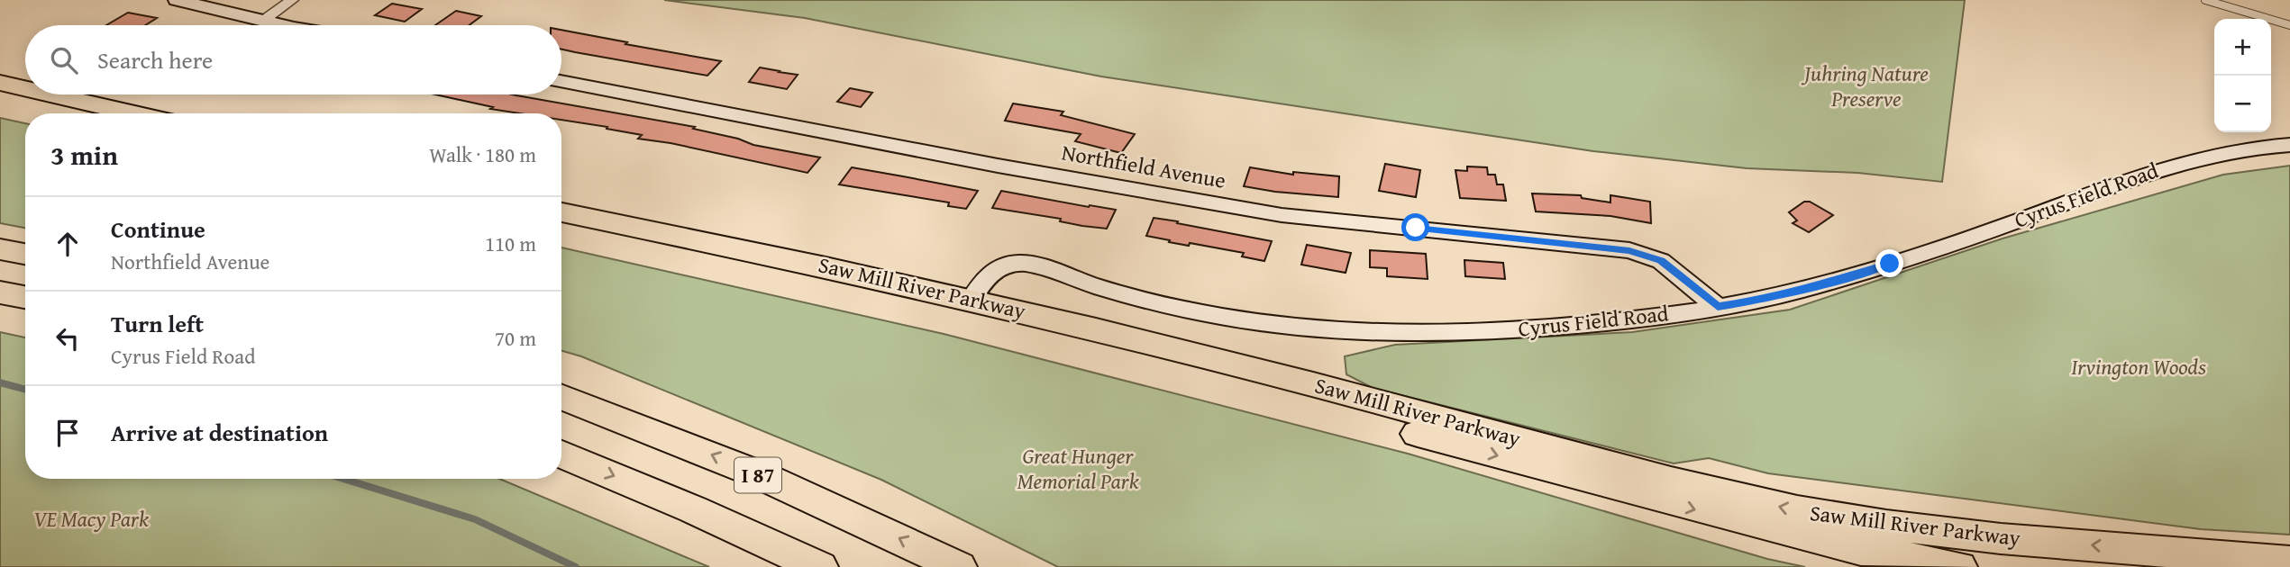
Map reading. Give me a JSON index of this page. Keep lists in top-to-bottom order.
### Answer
{
  "streets": {
    "highway": ["Saw Mill River Parkway", "I 87"],
    "street": ["Northfield Avenue", "Cyrus Field Road"]
  },
  "crossings": [
    ["Northfield Avenue", "Cyrus Field Road"],
    ["Cyrus Field Road", "Saw Mill River Parkway"]
  ],
  "parks": [
    "Juhring Nature Preserve",
    "Irvington Woods",
    "Great Hunger Memorial Park",
    "VE Macy Park"
  ],
  "page": {
    "map_buttons": ["+", "−"],
    "search": "Search here",
    "heading": ["3 min", "Walk · 180 m"],
    "list": [
      ["Continue", "Northfield Avenue", "110 m"],
      ["Turn left", "Cyrus Field Road", "70 m"],
      "Arrive at destination"
    ]
  }
}
